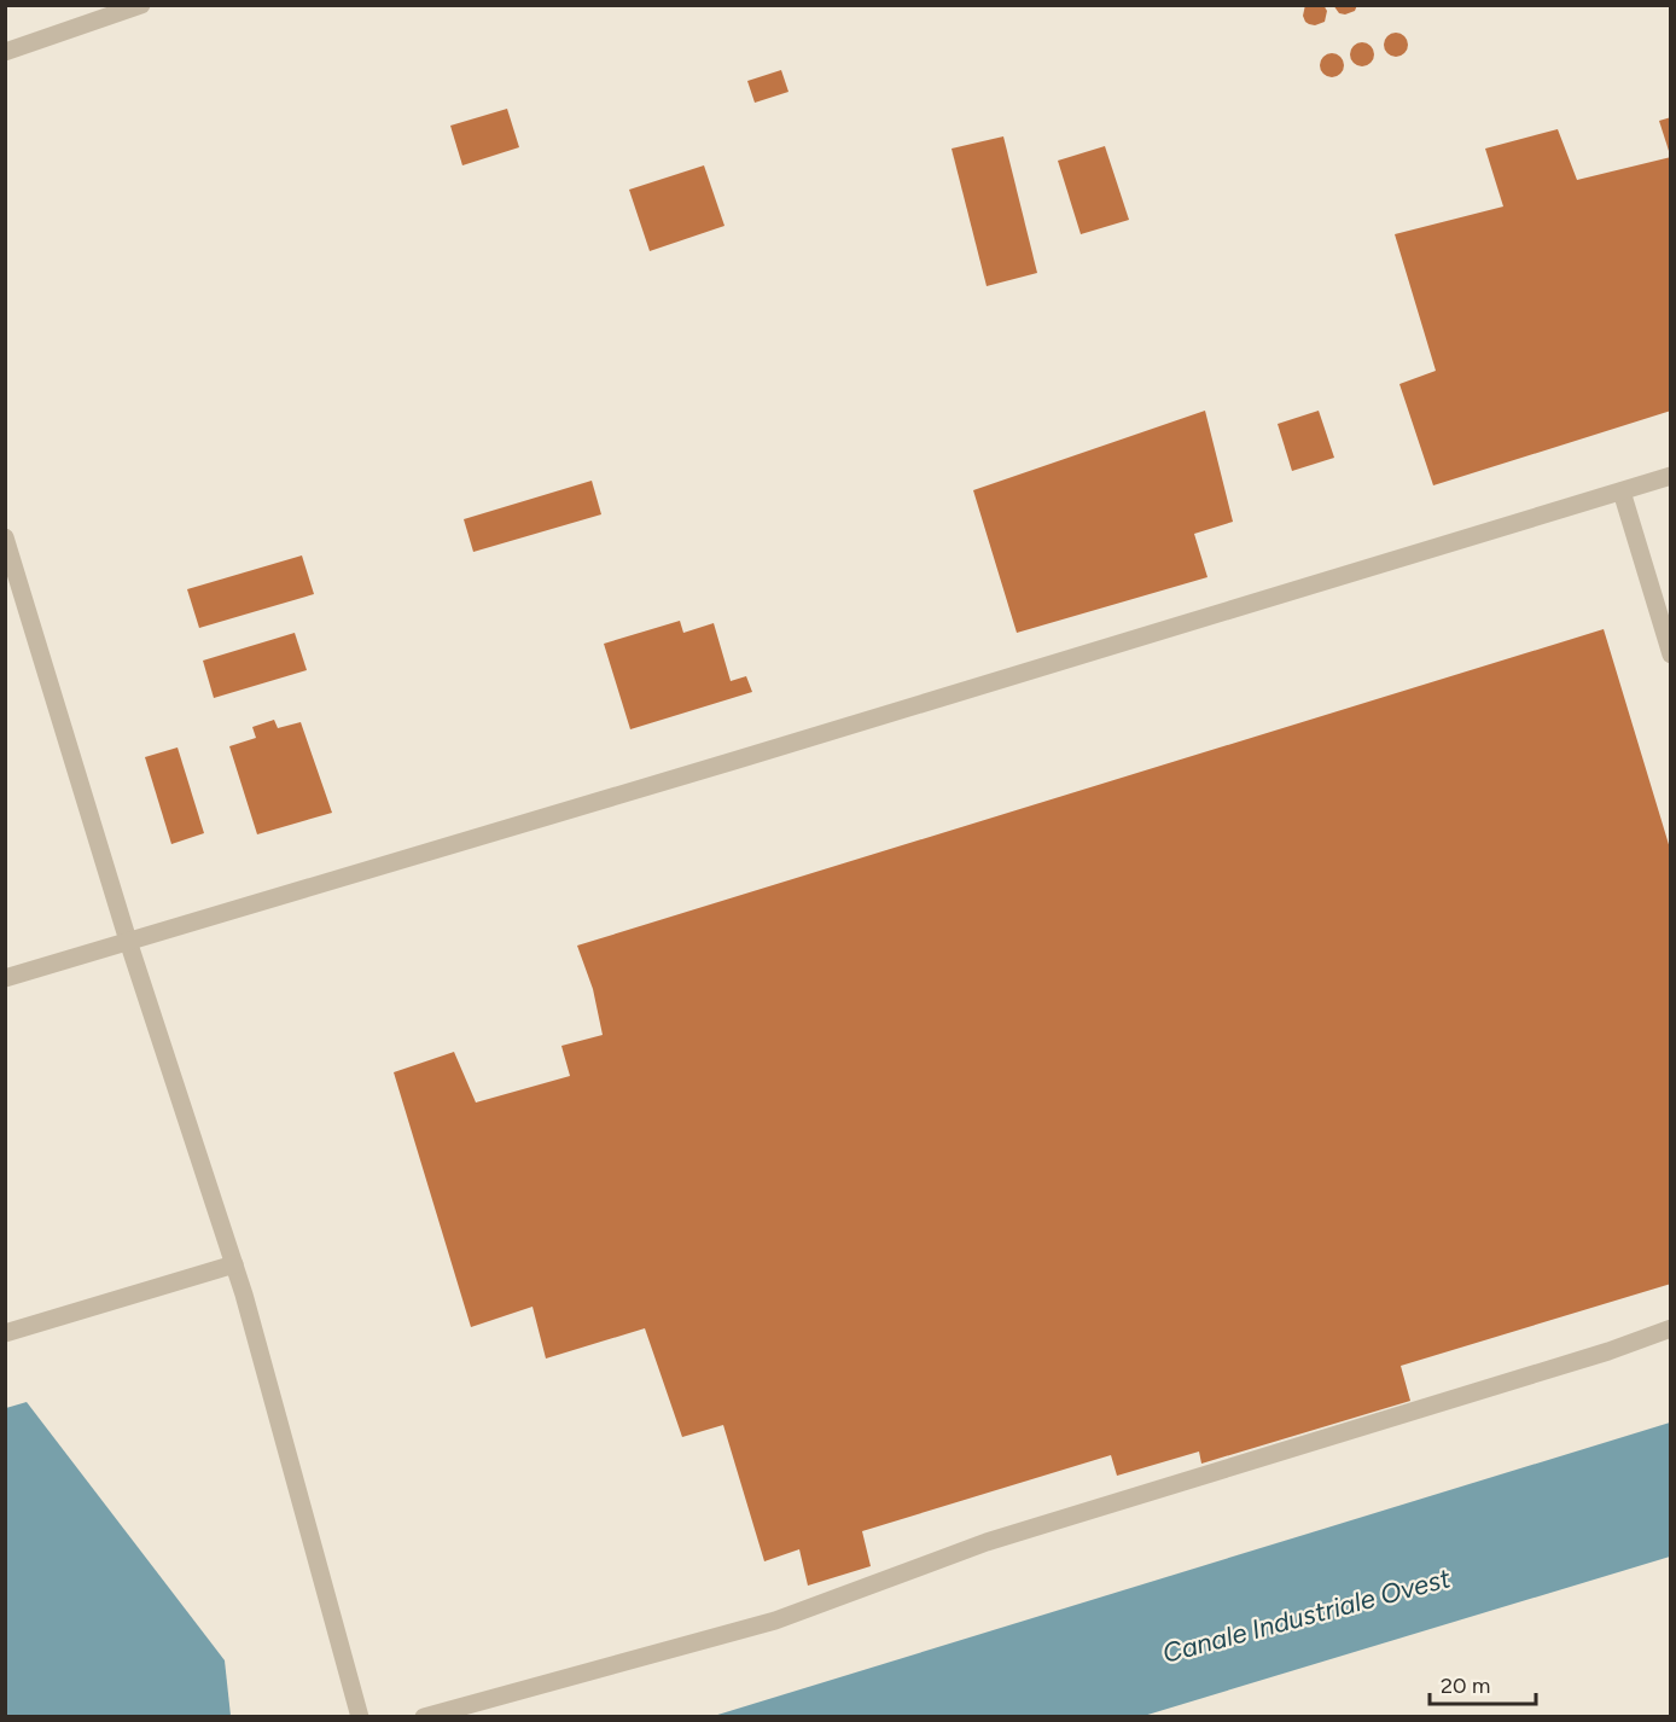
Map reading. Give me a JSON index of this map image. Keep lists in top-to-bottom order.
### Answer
{
  "water": ["Canale Industriale Ovest"],
  "scale_bar": "20 m"
}
